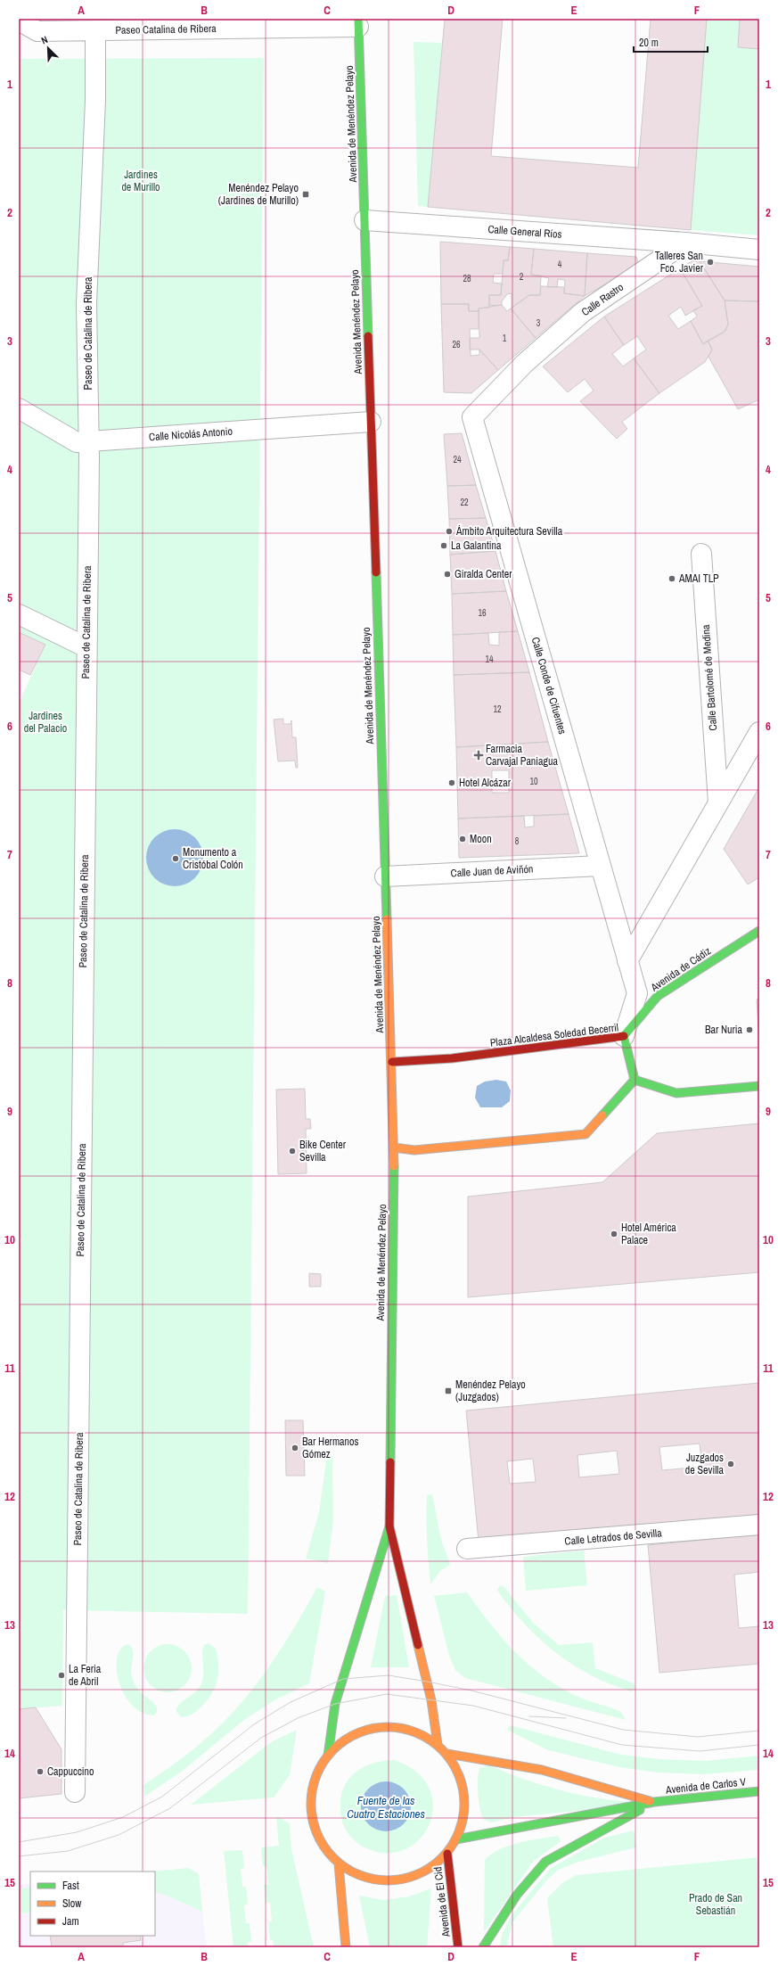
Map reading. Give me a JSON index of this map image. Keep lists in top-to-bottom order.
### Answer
{
  "streets": {
    "main road": [
      "Avenida de Menéndez Pelayo",
      "Avenida Menéndez Pelayo",
      "Avenida de Cádiz",
      "Plaza Alcaldesa Soledad Becerril",
      "Avenida de Carlos V",
      "Avenida de El Cid"
    ],
    "street": [
      "Paseo Catalina de Ribera",
      "Calle General Ríos",
      "Calle Rastro",
      "Paseo de Catalina de Ribera",
      "Calle Nicolás Antonio",
      "Calle Bartolomé de Medina",
      "Calle Conde de Cifuentes",
      "Calle Juan de Aviñón",
      "Calle Letrados de Sevilla"
    ]
  },
  "crossings": [
    ["Paseo Catalina de Ribera", "Avenida de Menéndez Pelayo"],
    ["Paseo Catalina de Ribera", "Paseo de Catalina de Ribera"],
    ["Avenida de Menéndez Pelayo", "Calle General Ríos"],
    ["Avenida de Menéndez Pelayo", "Avenida Menéndez Pelayo"],
    ["Avenida de Menéndez Pelayo", "Calle Nicolás Antonio"],
    ["Avenida de Menéndez Pelayo", "Calle Juan de Aviñón"],
    ["Avenida de Menéndez Pelayo", "Plaza Alcaldesa Soledad Becerril"],
    ["Calle General Ríos", "Calle Rastro"],
    ["Calle General Ríos", "Avenida Menéndez Pelayo"],
    ["Calle Rastro", "Calle Conde de Cifuentes"],
    ["Avenida Menéndez Pelayo", "Calle Nicolás Antonio"],
    ["Paseo de Catalina de Ribera", "Calle Nicolás Antonio"],
    ["Calle Conde de Cifuentes", "Calle Juan de Aviñón"],
    ["Calle Conde de Cifuentes", "Avenida de Cádiz"],
    ["Calle Conde de Cifuentes", "Plaza Alcaldesa Soledad Becerril"],
    ["Avenida de Cádiz", "Plaza Alcaldesa Soledad Becerril"]
  ],
  "water": ["Fuente de las Cuatro Estaciones"],
  "parks": ["Jardines de Murillo", "Jardines del Palacio", "Prado de San Sebastián"],
  "places": {
    "transit": ["Menéndez Pelayo (Jardines de Murillo)", "Menéndez Pelayo (Juzgados)"],
    "other": [
      "Talleres San Fco. Javier",
      "Ámbito Arquitectura Sevilla",
      "La Galantina",
      "Giralda Center",
      "AMAI TLP",
      "Hotel Alcázar",
      "Moon",
      "Monumento a Cristóbal Colón",
      "Bar Nuria",
      "Bike Center Sevilla",
      "Hotel América Palace",
      "Bar Hermanos Gómez",
      "Juzgados de Sevilla",
      "La Feria de Abril",
      "Cappuccino"
    ],
    "health": ["Farmacia Carvajal Paniagua"]
  },
  "house_numbers": [
    "4",
    "2",
    "28",
    "3",
    "1",
    "26",
    "24",
    "22",
    "16",
    "14",
    "12",
    "10",
    "8"
  ],
  "legend": ["Fast", "Slow", "Jam"],
  "scale_bar": "20 m",
  "north": "top left",
  "grid": {
    "columns": [
      "A",
      "B",
      "C",
      "D",
      "E",
      "F"
    ],
    "rows": [
      "1",
      "2",
      "3",
      "4",
      "5",
      "6",
      "7",
      "8",
      "9",
      "10",
      "11",
      "12",
      "13",
      "14",
      "15"
    ]
  }
}
